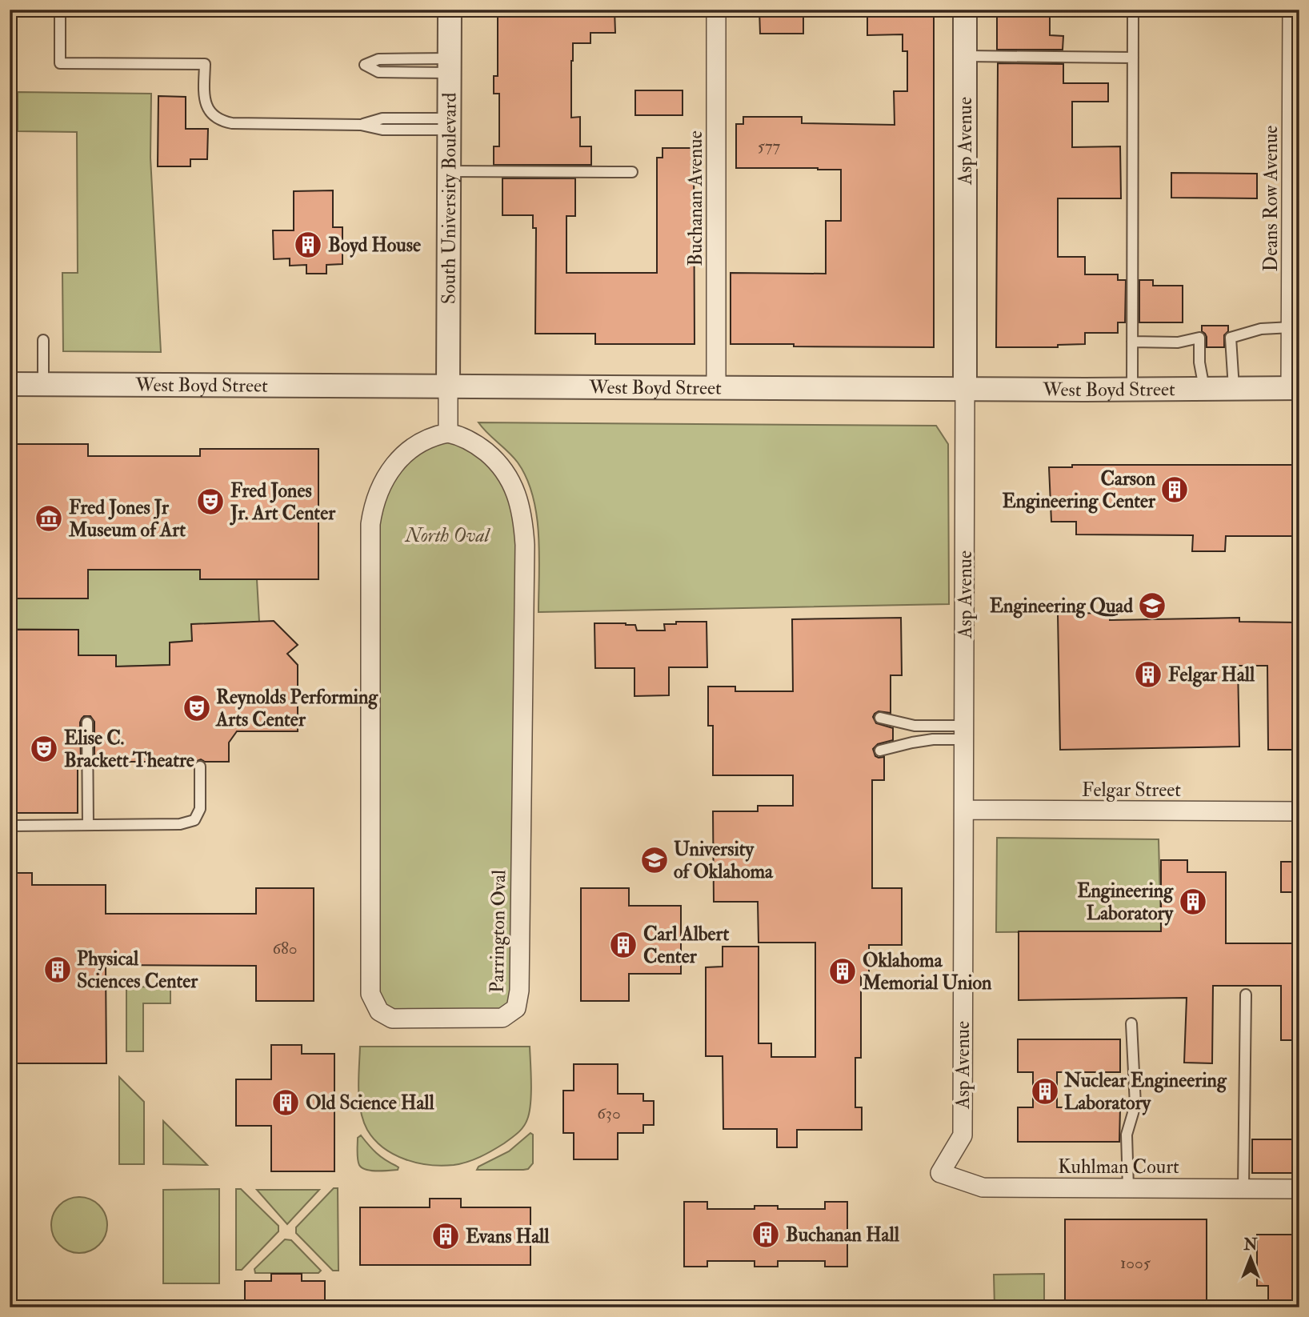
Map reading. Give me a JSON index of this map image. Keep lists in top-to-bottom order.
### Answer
{
  "streets": {
    "street": [
      "Asp Avenue",
      "South University Boulevard",
      "Buchanan Avenue",
      "Deans Row Avenue",
      "West Boyd Street",
      "Felgar Street",
      "Parrington Oval",
      "Kuhlman Court"
    ]
  },
  "crossings": [
    ["Asp Avenue", "West Boyd Street"],
    ["Asp Avenue", "Felgar Street"],
    ["Asp Avenue", "Kuhlman Court"],
    ["South University Boulevard", "West Boyd Street"],
    ["Buchanan Avenue", "West Boyd Street"],
    ["Deans Row Avenue", "West Boyd Street"]
  ],
  "parks": ["North Oval"],
  "places": {
    "building": [
      "Boyd House",
      "Carson Engineering Center",
      "Felgar Hall",
      "Engineering Laboratory",
      "Carl Albert Center",
      "Physical Sciences Center",
      "Oklahoma Memorial Union",
      "Nuclear Engineering Laboratory",
      "Old Science Hall",
      "Buchanan Hall",
      "Evans Hall"
    ],
    "theatre": ["Fred Jones Jr. Art Center", "Reynolds Performing Arts Center", "Elise C. Brackett Theatre"],
    "museum": ["Fred Jones Jr Museum of Art"],
    "school or university": ["Engineering Quad", "University of Oklahoma"]
  },
  "house_numbers": [
    "577",
    "680",
    "630",
    "1005"
  ],
  "north": "top"
}
